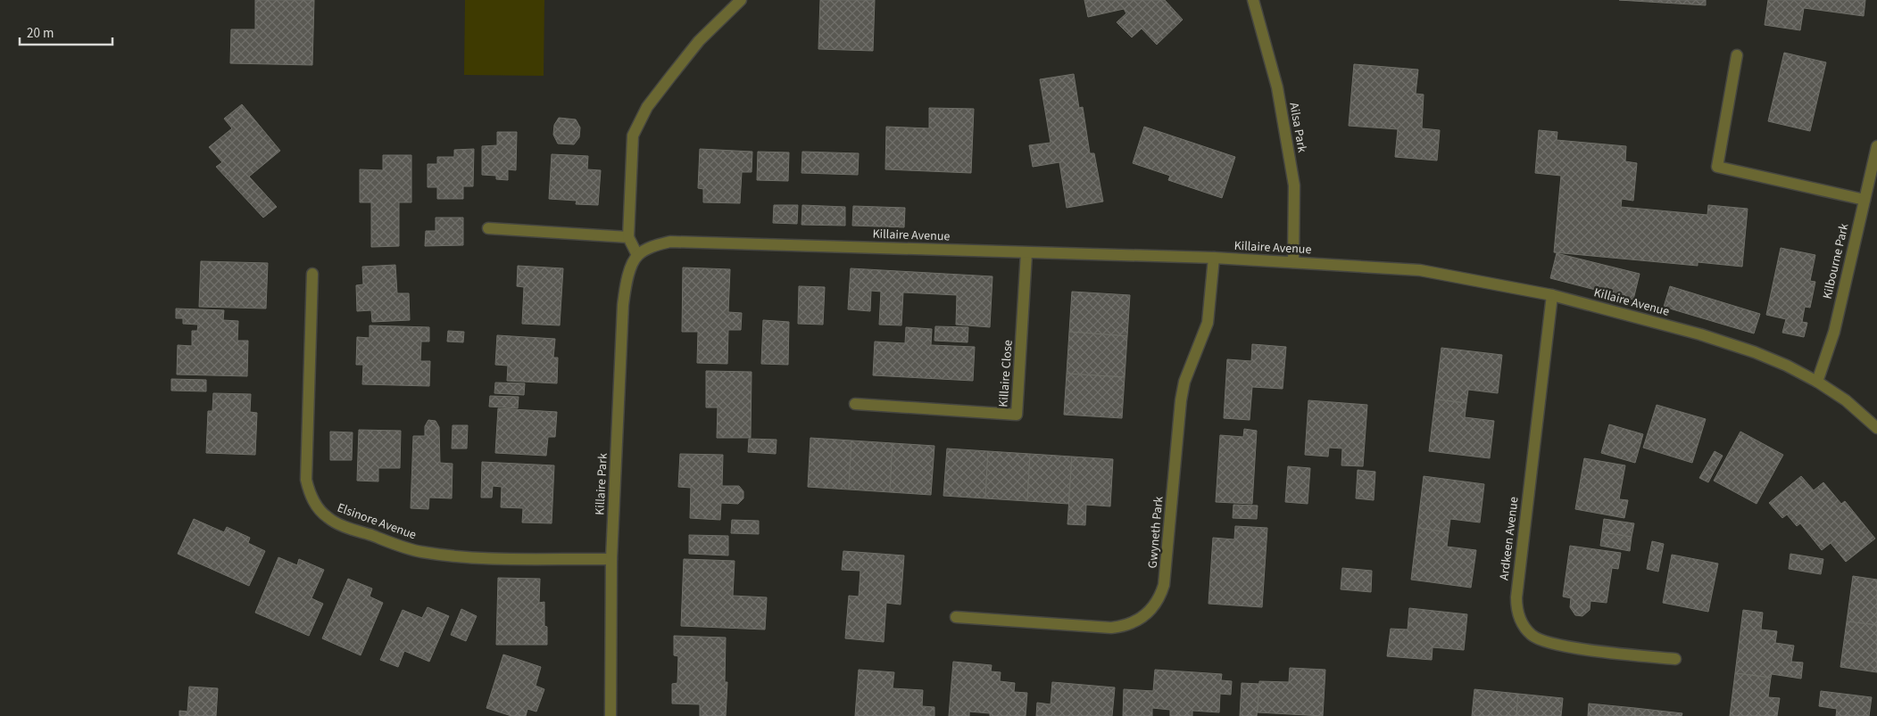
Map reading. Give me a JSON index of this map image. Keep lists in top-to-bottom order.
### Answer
{
  "streets": {
    "street": [
      "Ailsa Park",
      "Killaire Avenue",
      "Kilbourne Park",
      "Killaire Close",
      "Killaire Park",
      "Elsinore Avenue",
      "Gwyneth Park",
      "Ardkeen Avenue"
    ]
  },
  "crossings": [
    ["Ailsa Park", "Killaire Avenue"],
    ["Killaire Avenue", "Kilbourne Park"],
    ["Killaire Avenue", "Killaire Close"],
    ["Killaire Avenue", "Killaire Park"],
    ["Killaire Avenue", "Gwyneth Park"],
    ["Killaire Avenue", "Ardkeen Avenue"],
    ["Killaire Park", "Elsinore Avenue"]
  ],
  "scale_bar": "20 m"
}
